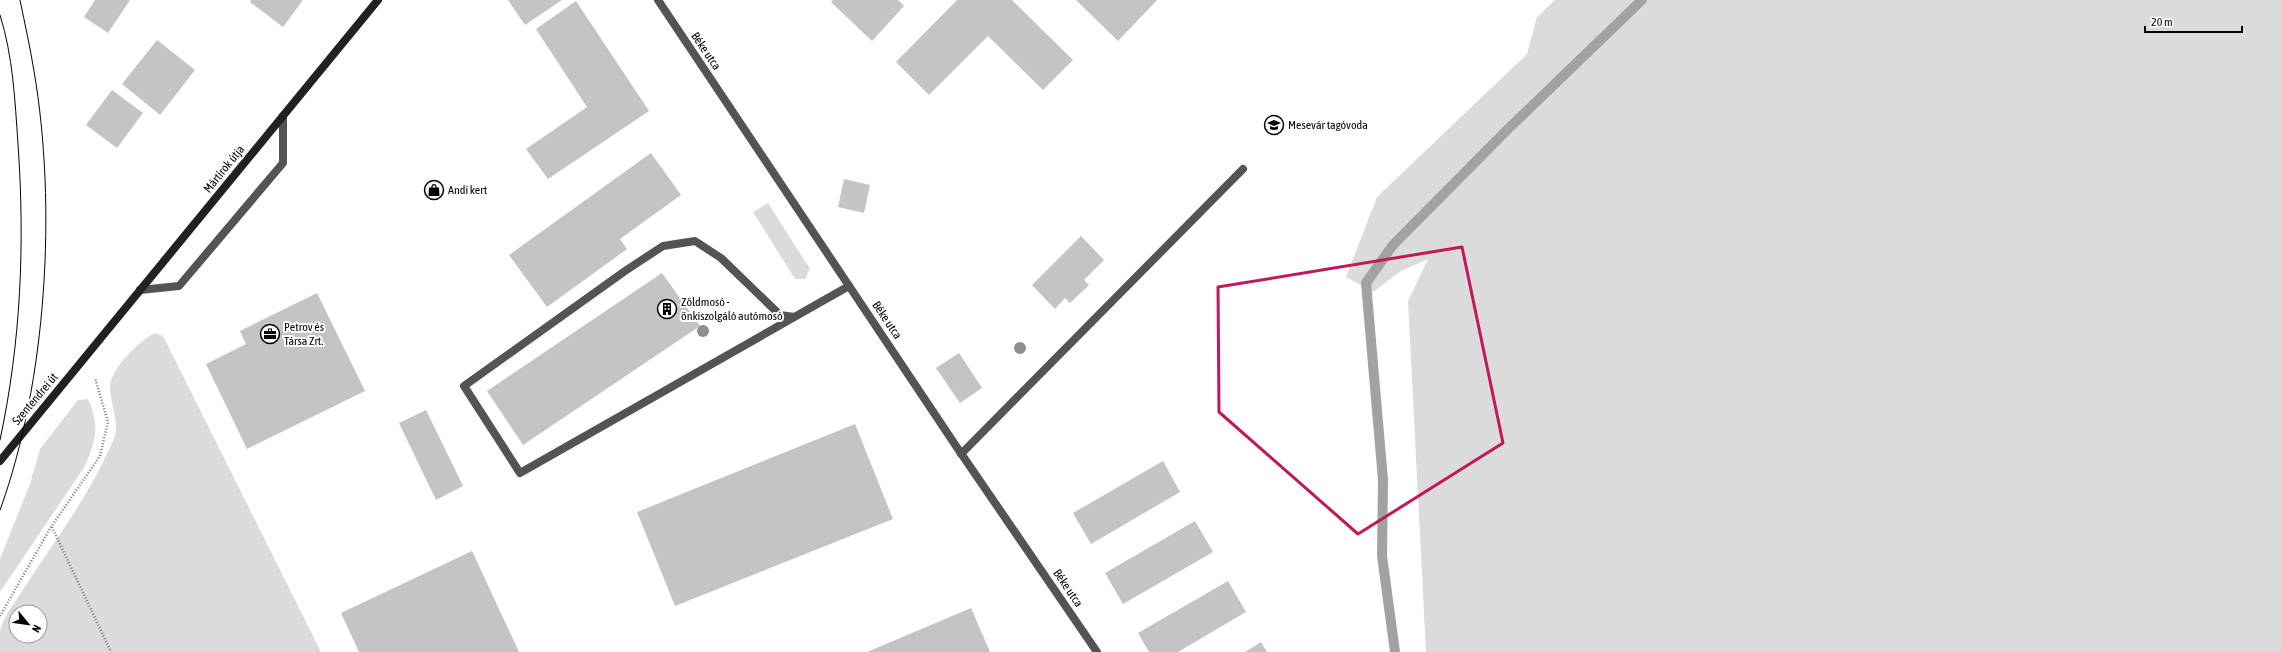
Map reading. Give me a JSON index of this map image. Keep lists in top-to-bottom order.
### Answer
{
  "streets": {
    "main road": ["Mártírok útja", "Szentendrei út"],
    "street": ["Béke utca"]
  },
  "crossings": [
    ["Mártírok útja", "Szentendrei út"]
  ],
  "places": {
    "school or university": ["Mesevár tagóvoda"],
    "shop": ["Andi kert"],
    "building": ["Zöldmosó - önkiszolgáló autómosó"],
    "office": ["Petrov és Társa Zrt."]
  },
  "scale_bar": "20 m",
  "north": "bottom right"
}
